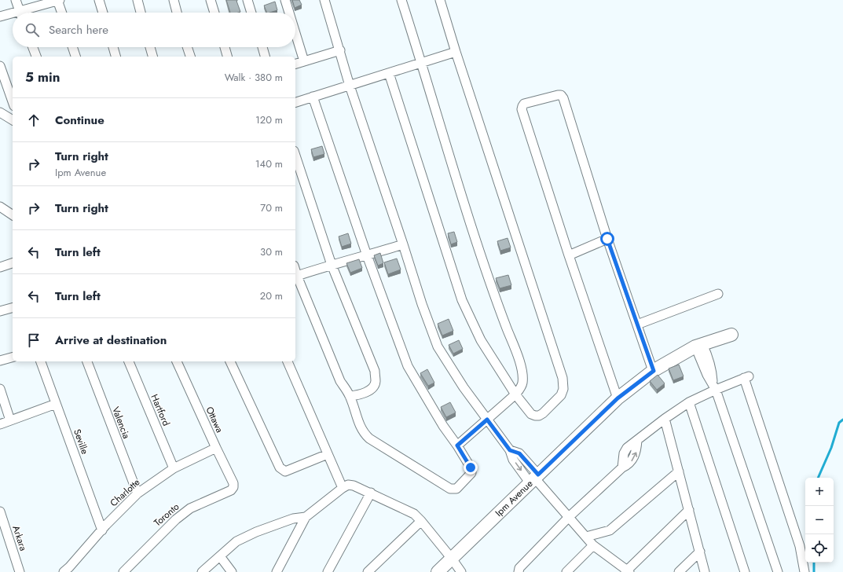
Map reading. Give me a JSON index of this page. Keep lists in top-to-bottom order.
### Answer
{
  "streets": {
    "street": [
      "Hartford",
      "Ottawa",
      "Valencia",
      "Seville",
      "Charlotte",
      "Ipm Avenue",
      "Toronto",
      "Arkara"
    ]
  },
  "crossings": [
    ["Hartford", "Charlotte"],
    ["Ottawa", "Charlotte"],
    ["Ottawa", "Toronto"],
    ["Valencia", "Charlotte"],
    ["Seville", "Charlotte"]
  ],
  "page": {
    "search": "Search here",
    "heading": ["5 min", "Walk · 380 m"],
    "list": [
      ["Continue", "120 m"],
      ["Turn right", "Ipm Avenue", "140 m"],
      ["Turn right", "70 m"],
      ["Turn left", "30 m"],
      ["Turn left", "20 m"],
      "Arrive at destination"
    ],
    "map_buttons": ["+", "−"]
  }
}
